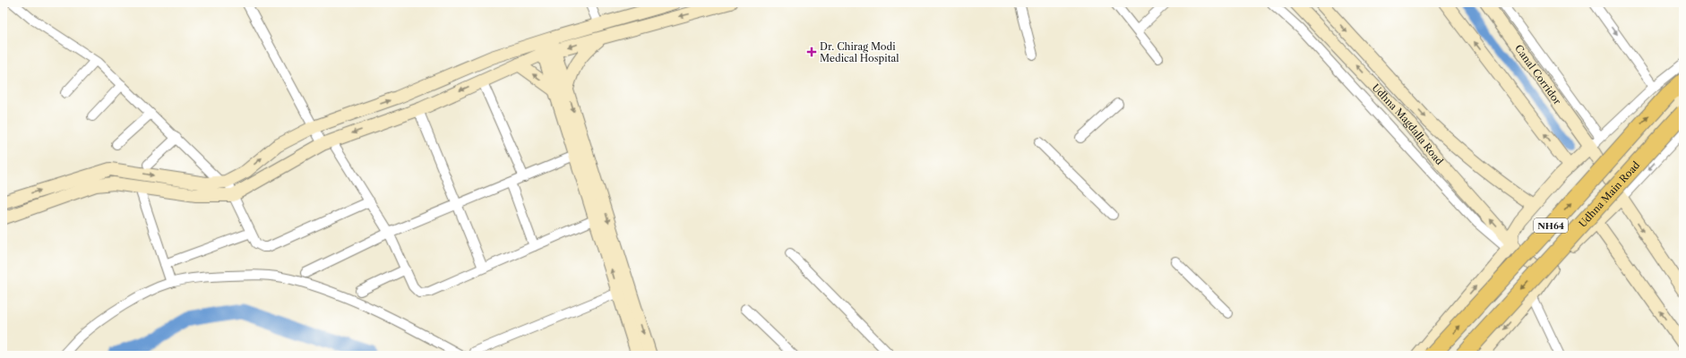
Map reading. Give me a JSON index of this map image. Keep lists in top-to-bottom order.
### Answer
{
  "streets": {
    "highway": ["Udhna Main Road", "NH64"],
    "street": ["Canal Corridor", "Udhna Magdalla Road"]
  },
  "places": {
    "health": ["Dr. Chirag Modi Medical Hospital"]
  }
}
